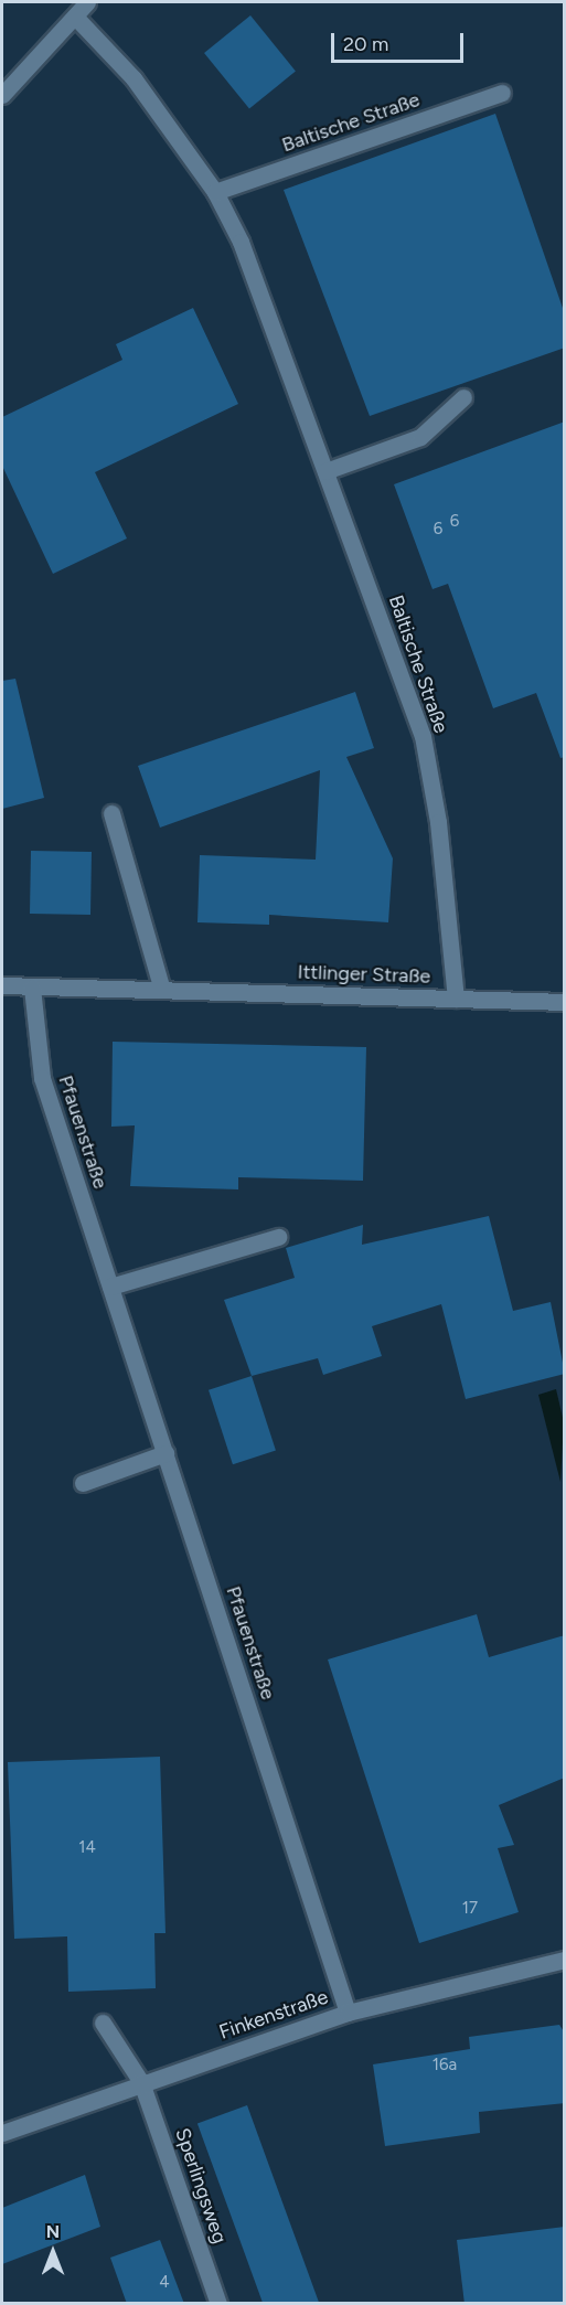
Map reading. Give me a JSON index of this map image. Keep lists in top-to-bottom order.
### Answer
{
  "streets": {
    "street": [
      "Baltische Straße",
      "Ittlinger Straße",
      "Pfauenstraße",
      "Finkenstraße",
      "Sperlingsweg"
    ]
  },
  "crossings": [
    ["Baltische Straße", "Ittlinger Straße"],
    ["Ittlinger Straße", "Pfauenstraße"],
    ["Pfauenstraße", "Finkenstraße"],
    ["Finkenstraße", "Sperlingsweg"]
  ],
  "house_numbers": [
    "6",
    "6",
    "14",
    "17",
    "16a",
    "4"
  ],
  "scale_bar": "20 m",
  "north": "top"
}
